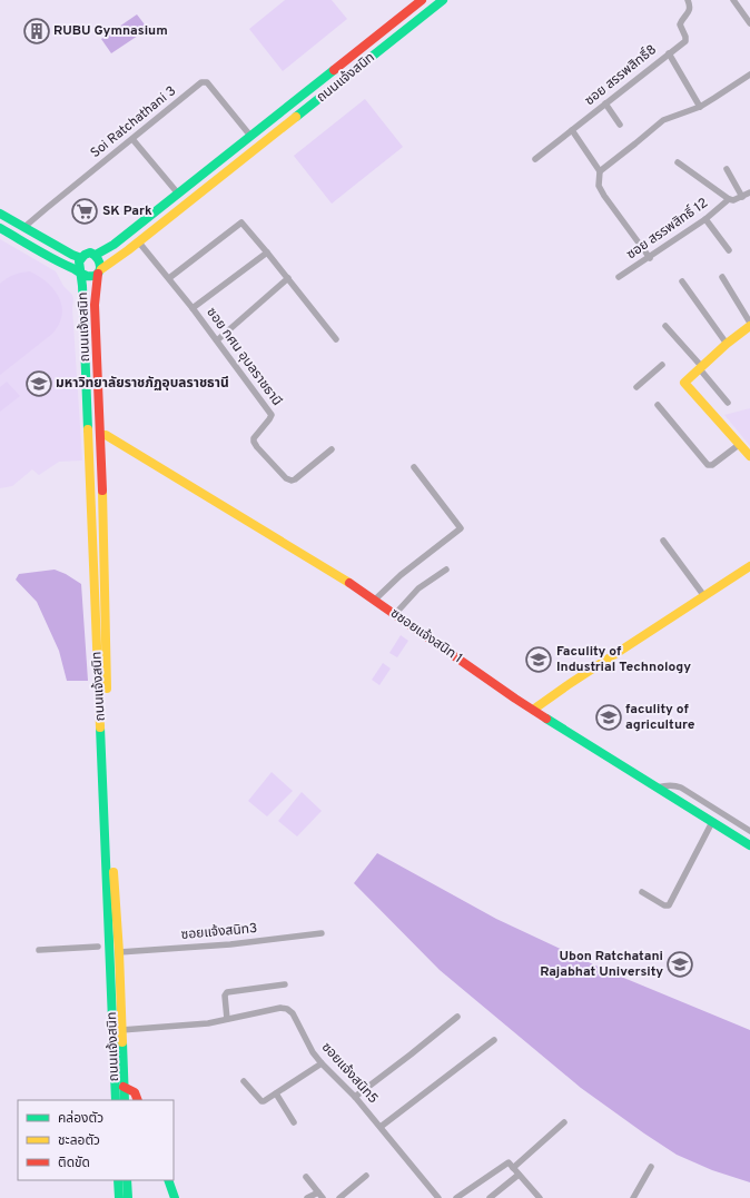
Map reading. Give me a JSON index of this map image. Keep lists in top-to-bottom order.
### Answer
{
  "streets": {
    "main road": ["ถนนแจ้งสนิท", "ซซอยแจ้งสนิท 1"],
    "street": [
      "ซอย สรรพสิทธิ์8",
      "Soi Ratchathani 3",
      "ซอย สรรพสิทธิ์ 12",
      "ซอย กศน อุบลราชธานี",
      "ซอยแจ้งสนิท3",
      "ซอยแจ้งสนิท5"
    ]
  },
  "crossings": [
    ["ถนนแจ้งสนิท", "Soi Ratchathani 3"],
    ["ถนนแจ้งสนิท", "ซอย กศน อุบลราชธานี"],
    ["ถนนแจ้งสนิท", "ซซอยแจ้งสนิท 1"],
    ["ถนนแจ้งสนิท", "ซอยแจ้งสนิท3"],
    ["ถนนแจ้งสนิท", "ซอยแจ้งสนิท5"]
  ],
  "places": {
    "building": ["RUBU Gymnasium"],
    "supermarket": ["SK Park"],
    "school or university": [
      "มหาวิทยาลัยราชภัฏอุบลราชธานี",
      "Faculity of Industrial Technology",
      "faculity of agriculture",
      "Ubon Ratchatani Rajabhat University"
    ]
  },
  "legend": ["คล่องตัว", "ชะลอตัว", "ติดขัด"]
}
